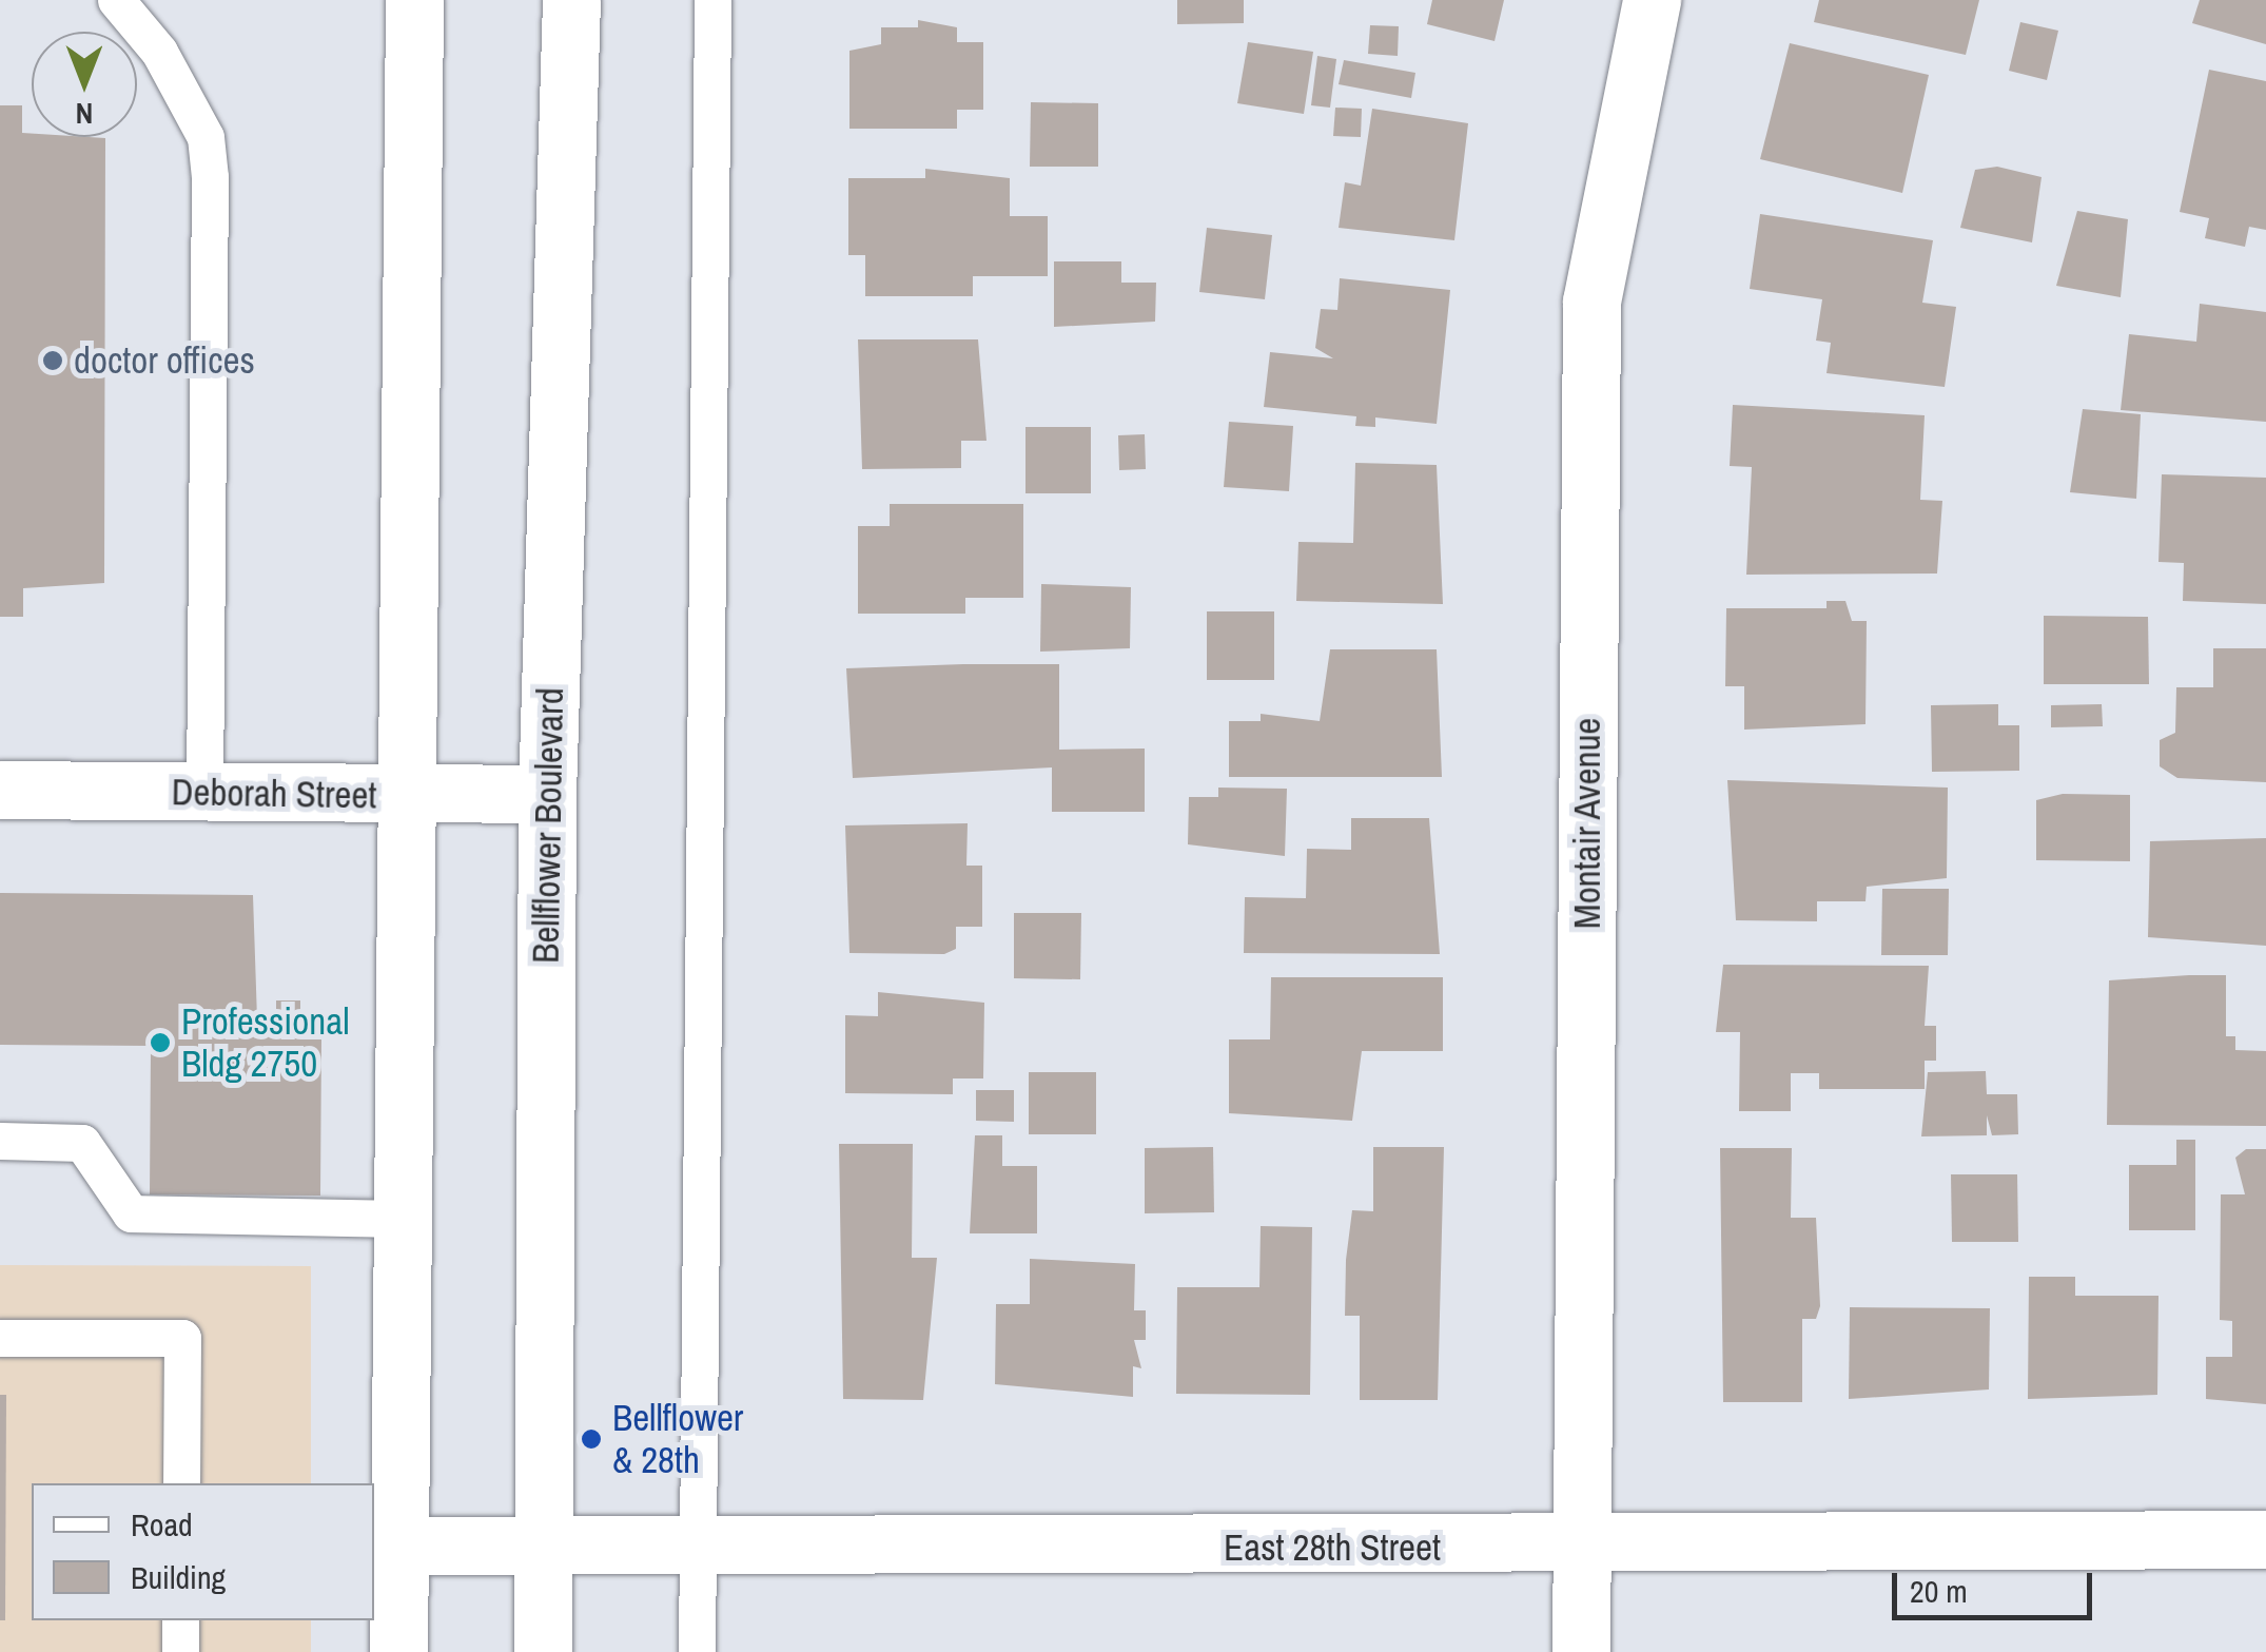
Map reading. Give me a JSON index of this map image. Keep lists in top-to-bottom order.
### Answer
{
  "streets": {
    "street": [
      "Deborah Street",
      "Montair Avenue",
      "Bellflower Boulevard",
      "East 28th Street"
    ]
  },
  "crossings": [
    ["Deborah Street", "Bellflower Boulevard"],
    ["Montair Avenue", "East 28th Street"],
    ["Bellflower Boulevard", "East 28th Street"]
  ],
  "places": ["doctor offices", "Professional Bldg 2750", "Bellflower & 28th"],
  "legend": ["Road", "Building"],
  "scale_bar": "20 m",
  "north": "bottom"
}
